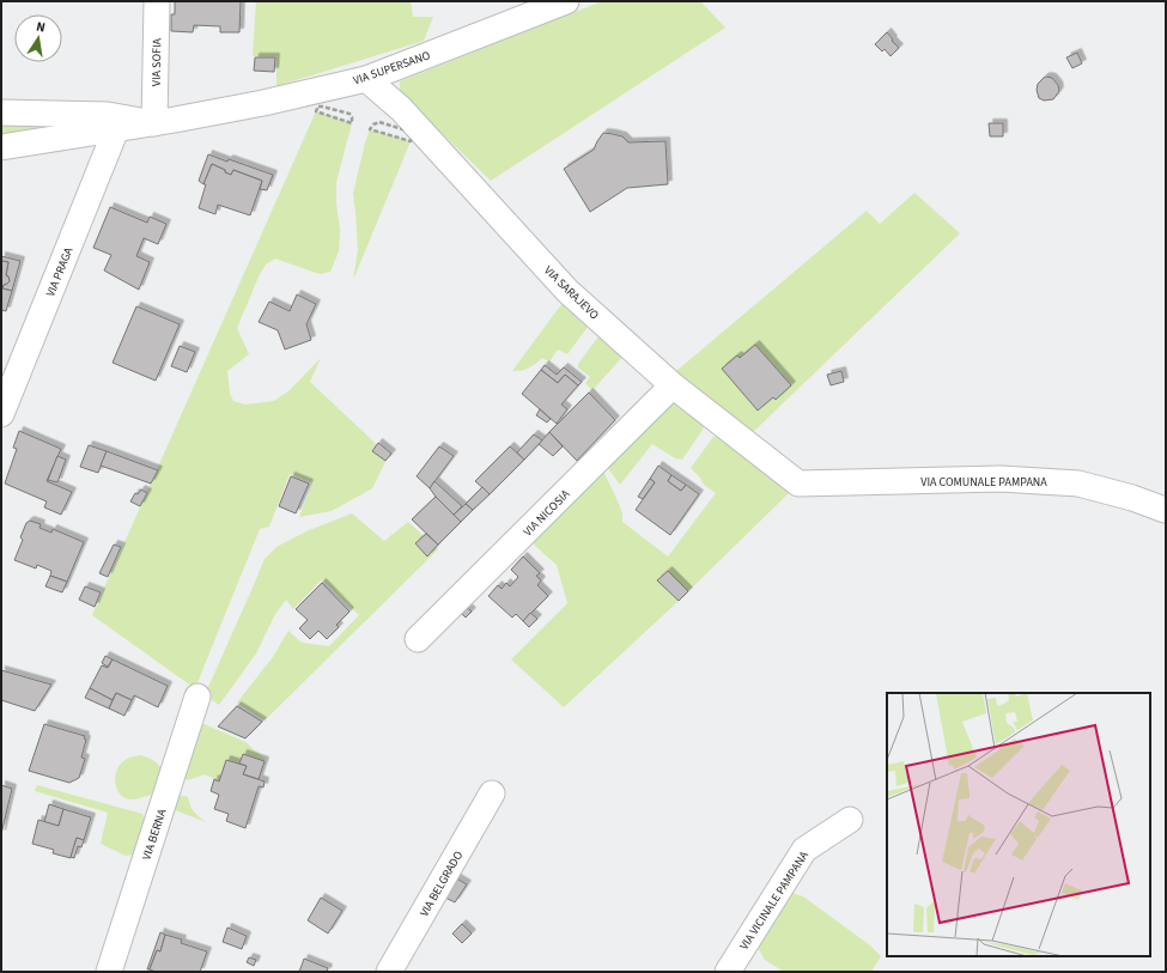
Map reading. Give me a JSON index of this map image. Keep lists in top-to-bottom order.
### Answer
{
  "streets": {
    "street": [
      "VIA SOFIA",
      "VIA SUPERSANO",
      "VIA PRAGA",
      "VIA SARAJEVO",
      "VIA COMUNALE PAMPANA",
      "VIA NICOSIA",
      "VIA BERNA",
      "VIA BELGRADO",
      "VIA VICINALE PAMPANA"
    ]
  },
  "crossings": [
    ["VIA SOFIA", "VIA SUPERSANO"],
    ["VIA SUPERSANO", "VIA PRAGA"],
    ["VIA SUPERSANO", "VIA SARAJEVO"],
    ["VIA SARAJEVO", "VIA COMUNALE PAMPANA"],
    ["VIA SARAJEVO", "VIA NICOSIA"]
  ],
  "north": "top"
}
